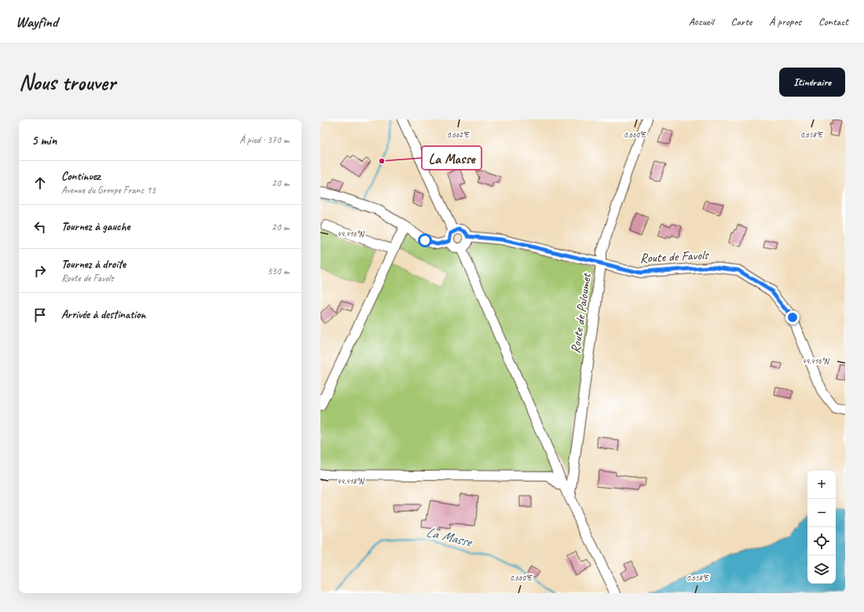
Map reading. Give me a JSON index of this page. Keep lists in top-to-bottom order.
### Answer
{
  "streets": {
    "street": ["Route de Favols", "Route de Paloumet"]
  },
  "crossings": [
    ["Route de Favols", "Route de Paloumet"]
  ],
  "water": ["La Masse"],
  "places": ["La Masse"],
  "page": {
    "header": "Wayfind",
    "nav": [
      "Accueil",
      "Carte",
      "À propos",
      "Contact"
    ],
    "buttons": "Itinéraire",
    "title": "Nous trouver",
    "heading": ["5 min", "À pied · 370 m"],
    "list": [
      ["Continuez", "Avenue du Groupe Franc 13", "20 m"],
      ["Tournez à gauche", "20 m"],
      ["Tournez à droite", "Route de Favols", "330 m"],
      "Arrivée à destination"
    ],
    "map_buttons": ["+", "−"]
  },
  "coordinates": [
    "0.662°E",
    "0.660°E",
    "0.658°E",
    "44.416°N",
    "44.418°N"
  ]
}
